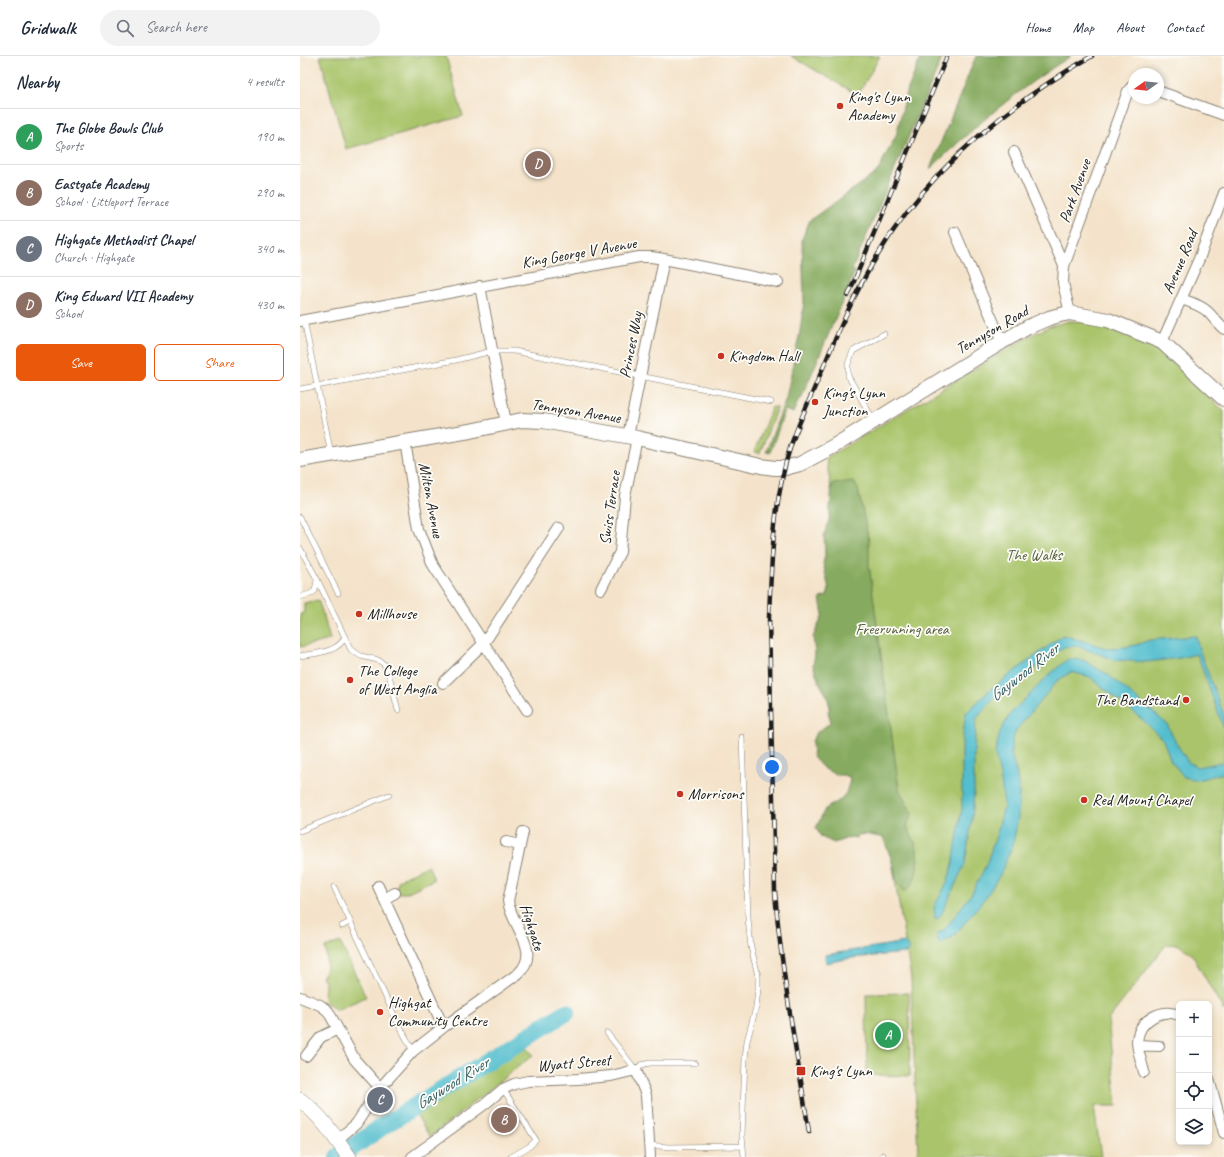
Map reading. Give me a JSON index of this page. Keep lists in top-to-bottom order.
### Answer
{
  "streets": {
    "main road": ["Tennyson Road", "Tennyson Avenue"],
    "street": [
      "Park Avenue",
      "King George V Avenue",
      "Avenue Road",
      "Princes Way",
      "Milton Avenue",
      "Swiss Terrace",
      "Highgate",
      "Wyatt Street"
    ]
  },
  "crossings": [
    ["Park Avenue", "Tennyson Road"],
    ["King George V Avenue", "Princes Way"],
    ["Avenue Road", "Tennyson Road"],
    ["Tennyson Road", "Tennyson Avenue"],
    ["Princes Way", "Tennyson Avenue"],
    ["Princes Way", "Swiss Terrace"],
    ["Tennyson Avenue", "Milton Avenue"],
    ["Tennyson Avenue", "Swiss Terrace"]
  ],
  "water": ["Gaywood River"],
  "parks": ["The Walks", "Freerunning area"],
  "places": {
    "other": [
      "King's Lynn Academy",
      "Kingdom Hall",
      "King's Lynn Junction",
      "Millhouse",
      "The College of West Anglia",
      "The Bandstand",
      "Morrisons",
      "Red Mount Chapel",
      "Highgat Community Centre"
    ],
    "transit": ["King's Lynn"]
  },
  "north": "left",
  "page": {
    "header": "Gridwalk",
    "search": "Search here",
    "nav": [
      "Home",
      "Map",
      "About",
      "Contact"
    ],
    "heading": ["Nearby", "4 results"],
    "list": [
      {
        "mark": "A",
        "name": "The Globe Bowls Club",
        "note": "Sports",
        "value": "190 m"
      },
      {
        "mark": "B",
        "name": "Eastgate Academy",
        "note": "School · Littleport Terrace",
        "value": "290 m"
      },
      {
        "mark": "C",
        "name": "Highgate Methodist Chapel",
        "note": "Church · Highgate",
        "value": "340 m"
      },
      {
        "mark": "D",
        "name": "King Edward VII Academy",
        "note": "School",
        "value": "430 m"
      }
    ],
    "pins": [
      "D",
      "A",
      "C",
      "B"
    ],
    "buttons": ["Save", "Share"],
    "map_buttons": ["+", "−"]
  }
}
